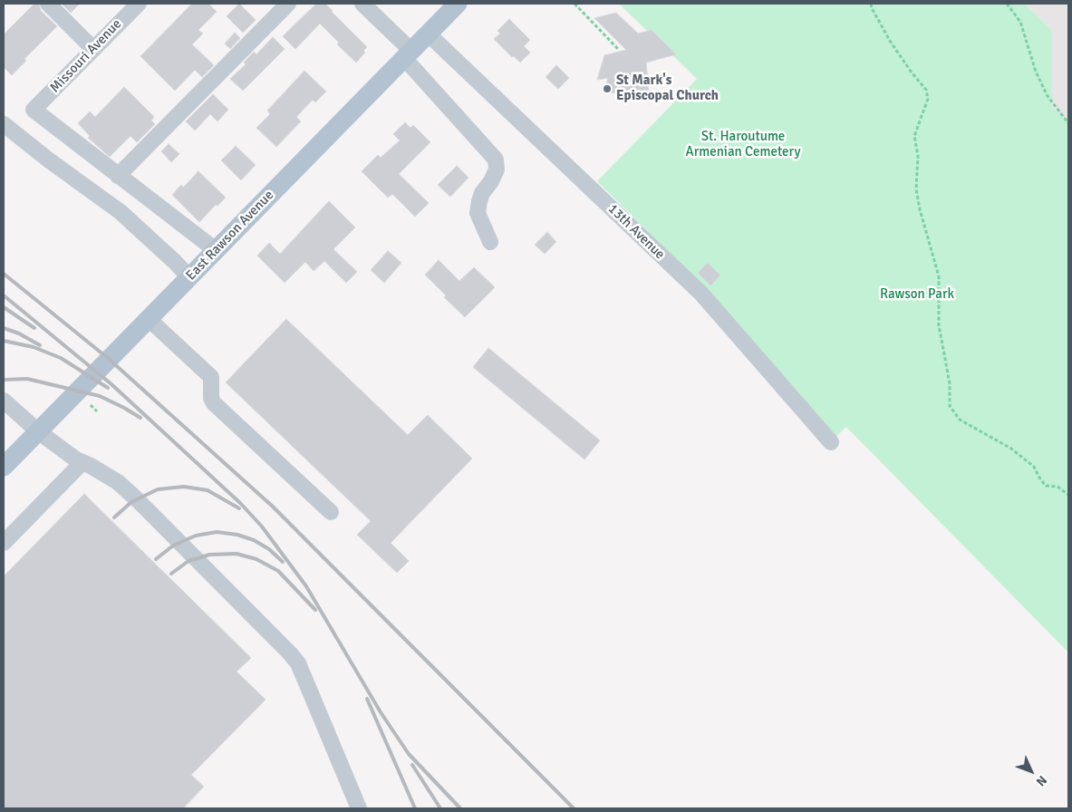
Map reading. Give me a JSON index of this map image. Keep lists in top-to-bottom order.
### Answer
{
  "streets": {
    "main road": ["East Rawson Avenue"],
    "street": ["Missouri Avenue", "13th Avenue"]
  },
  "crossings": [
    ["13th Avenue", "East Rawson Avenue"]
  ],
  "parks": ["St. Haroutume Armenian Cemetery", "Rawson Park"],
  "places": ["St Mark's Episcopal Church"],
  "north": "bottom right"
}
